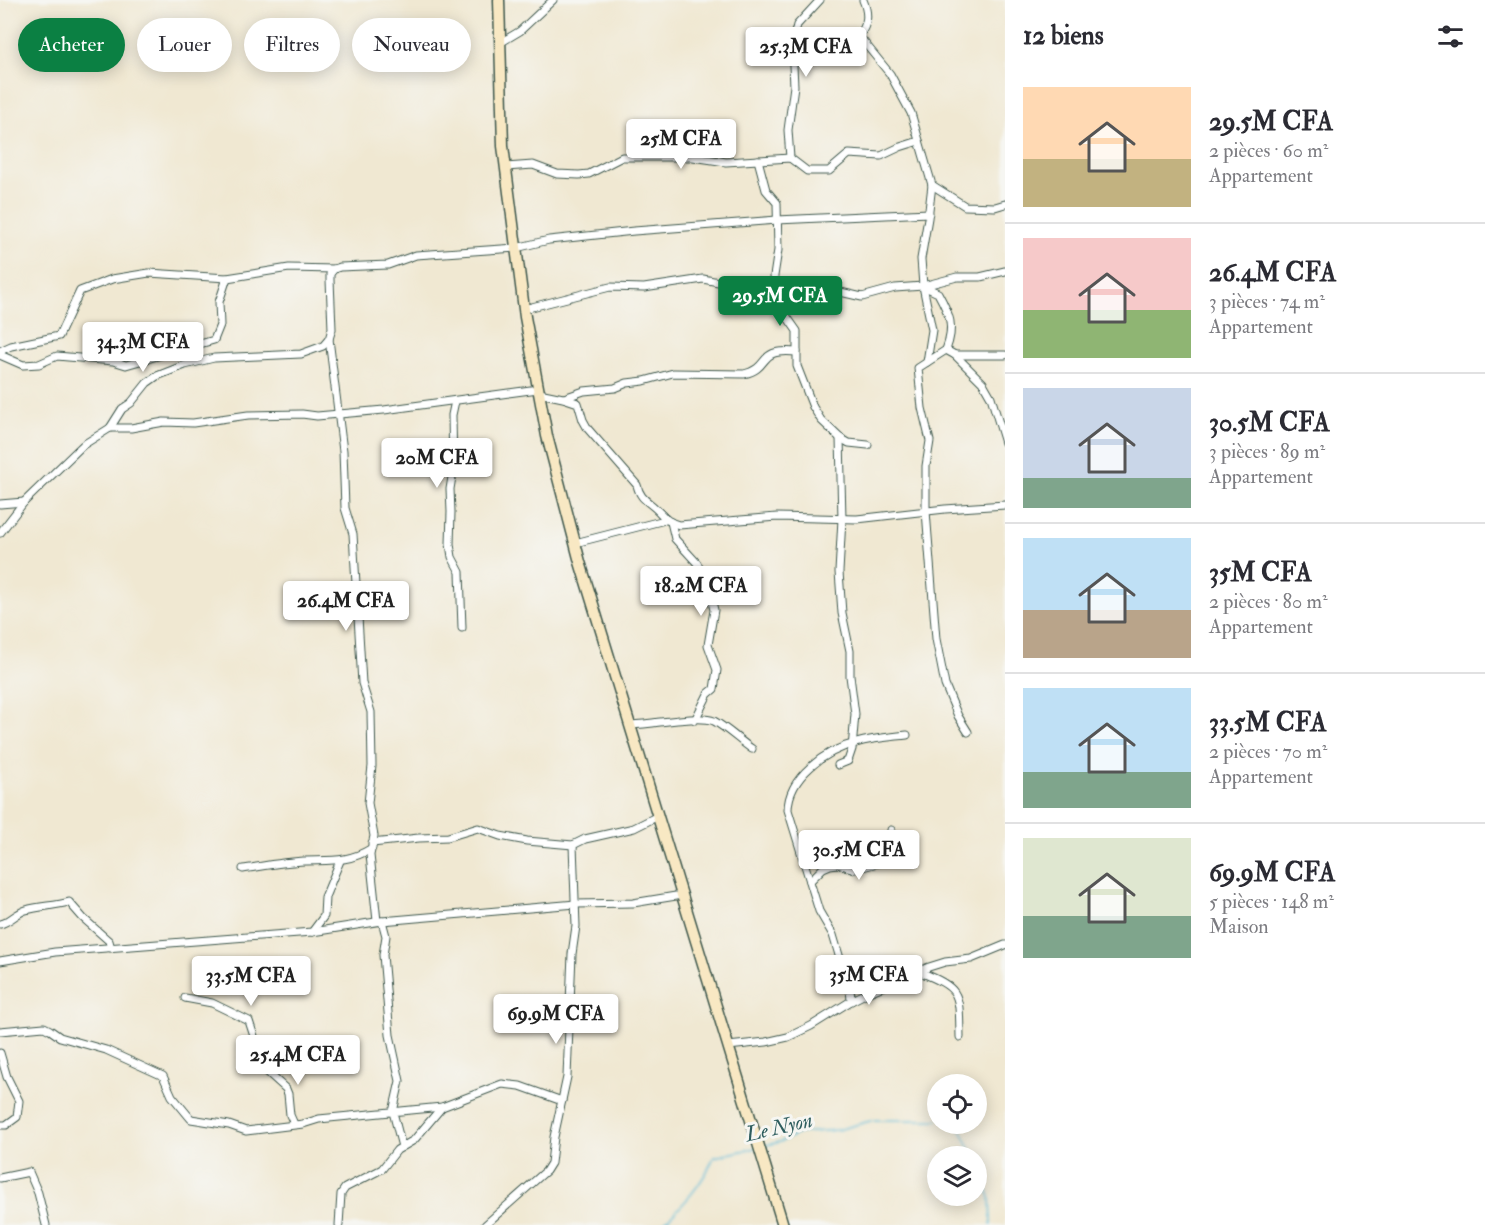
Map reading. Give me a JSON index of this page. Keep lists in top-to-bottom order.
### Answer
{
  "water": ["Le Nyon"],
  "page": {
    "heading": "12 biens",
    "chip": [
      "Acheter",
      "Louer",
      "Filtres",
      "Nouveau"
    ],
    "price": [
      "25.3M CFA",
      "25M CFA",
      "29.5M CFA",
      "34.3M CFA",
      "20M CFA",
      "18.2M CFA",
      "26.4M CFA",
      "30.5M CFA",
      "35M CFA",
      "33.5M CFA",
      "69.9M CFA",
      "25.4M CFA"
    ],
    "list": [
      {
        "name": "29.5M CFA",
        "note": "2 pièces · 60 m² · Appartement"
      },
      {
        "name": "26.4M CFA",
        "note": "3 pièces · 74 m² · Appartement"
      },
      {
        "name": "30.5M CFA",
        "note": "3 pièces · 89 m² · Appartement"
      },
      {
        "name": "35M CFA",
        "note": "2 pièces · 80 m² · Appartement"
      },
      {
        "name": "33.5M CFA",
        "note": "2 pièces · 70 m² · Appartement"
      },
      {
        "name": "69.9M CFA",
        "note": "5 pièces · 148 m² · Maison"
      }
    ]
  }
}
